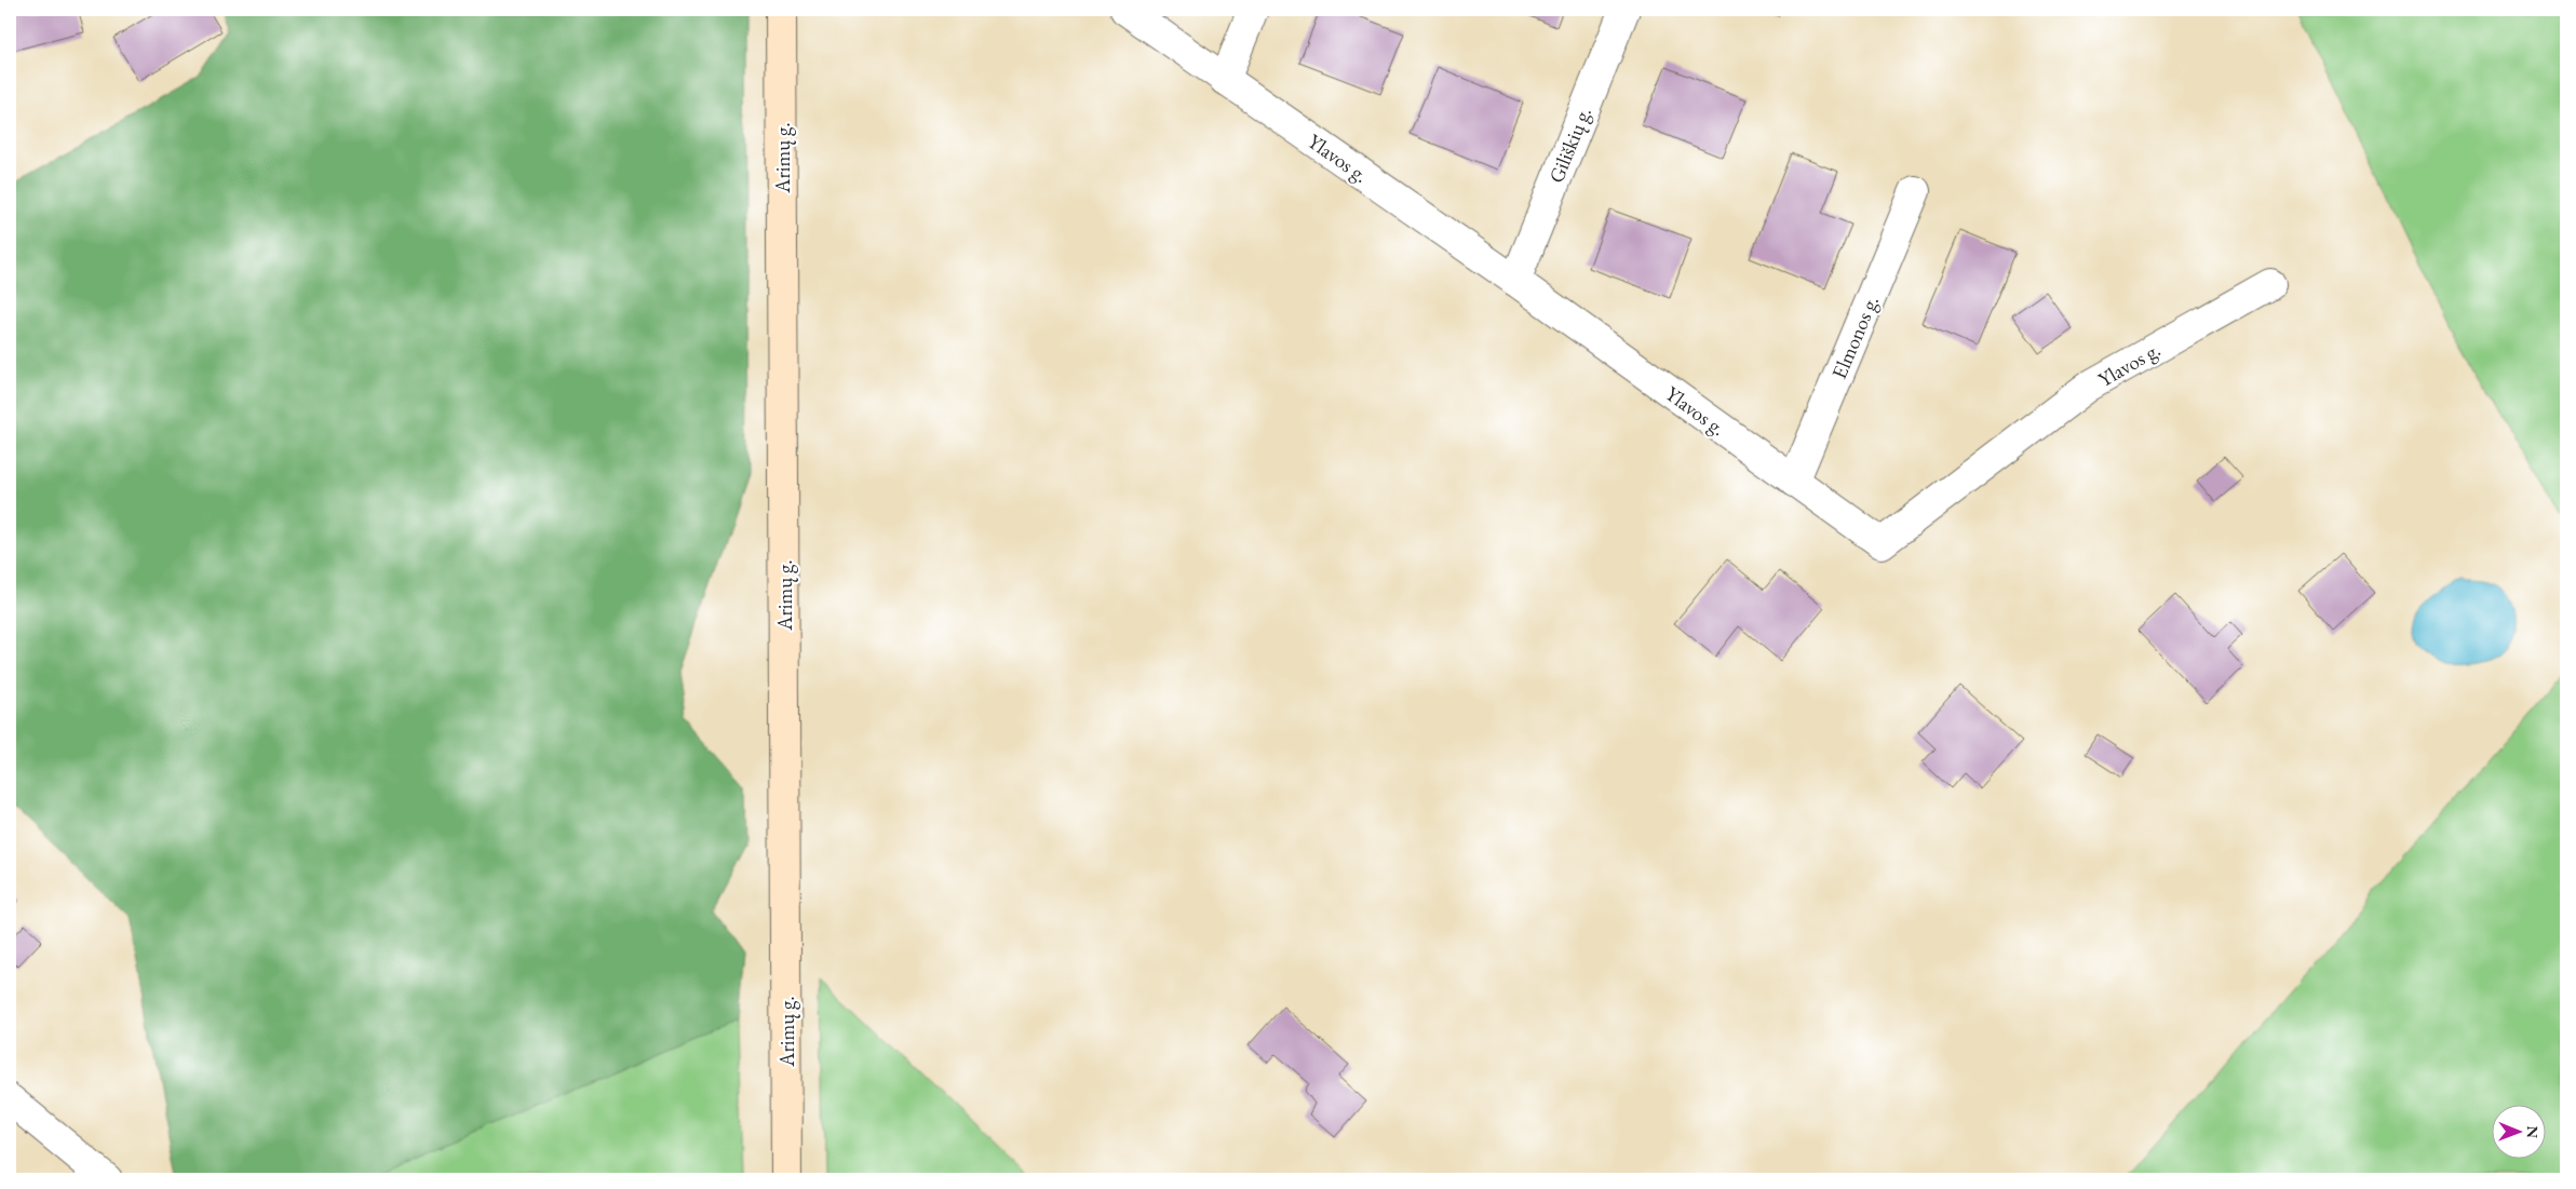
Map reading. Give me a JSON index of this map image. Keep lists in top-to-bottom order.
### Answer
{
  "streets": {
    "main road": ["Arimų g."],
    "street": ["Giliškių g.", "Ylavos g.", "Elmonos g."]
  },
  "crossings": [
    ["Giliškių g.", "Ylavos g."],
    ["Ylavos g.", "Elmonos g."]
  ],
  "north": "right"
}
